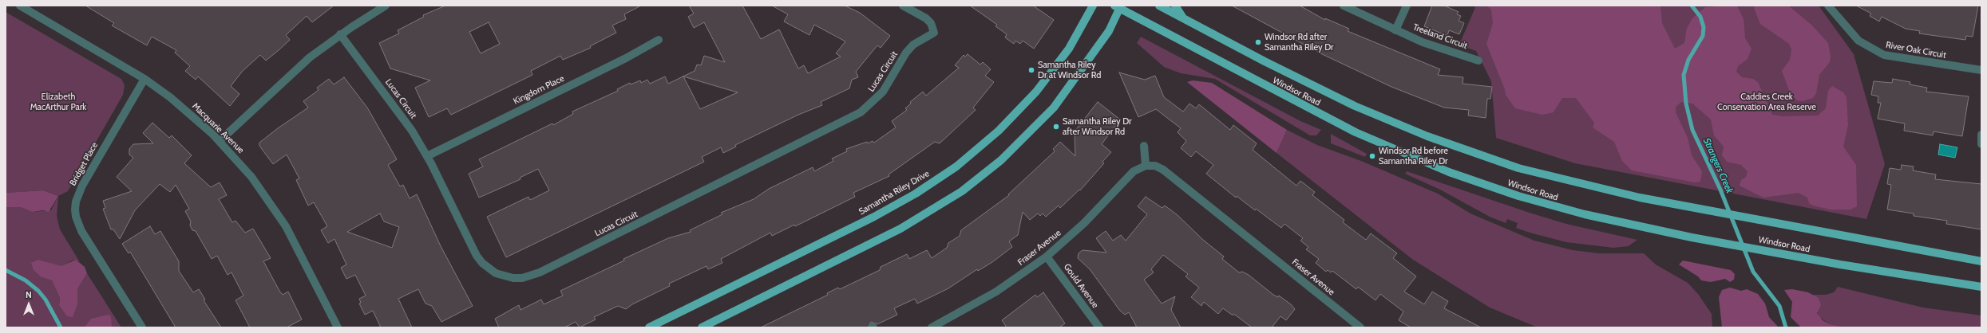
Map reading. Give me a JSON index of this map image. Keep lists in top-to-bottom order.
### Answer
{
  "streets": {
    "main road": ["Windsor Road", "Samantha Riley Drive"],
    "street": [
      "Treeland Circuit",
      "River Oak Circuit",
      "Lucas Circuit",
      "Kingdom Place",
      "Macquarie Avenue",
      "Bridget Place",
      "Fraser Avenue",
      "Gould Avenue"
    ]
  },
  "crossings": [
    ["Lucas Circuit", "Kingdom Place"],
    ["Macquarie Avenue", "Bridget Place"],
    ["Fraser Avenue", "Gould Avenue"]
  ],
  "water": ["Strangers Creek"],
  "parks": ["Elizabeth MacArthur Park", "Caddies Creek Conservation Area Reserve"],
  "places": [
    "Windsor Rd after Samantha Riley Dr",
    "Samantha Riley Dr at Windsor Rd",
    "Samantha Riley Dr after Windsor Rd",
    "Windsor Rd before Samantha Riley Dr"
  ],
  "north": "top"
}
